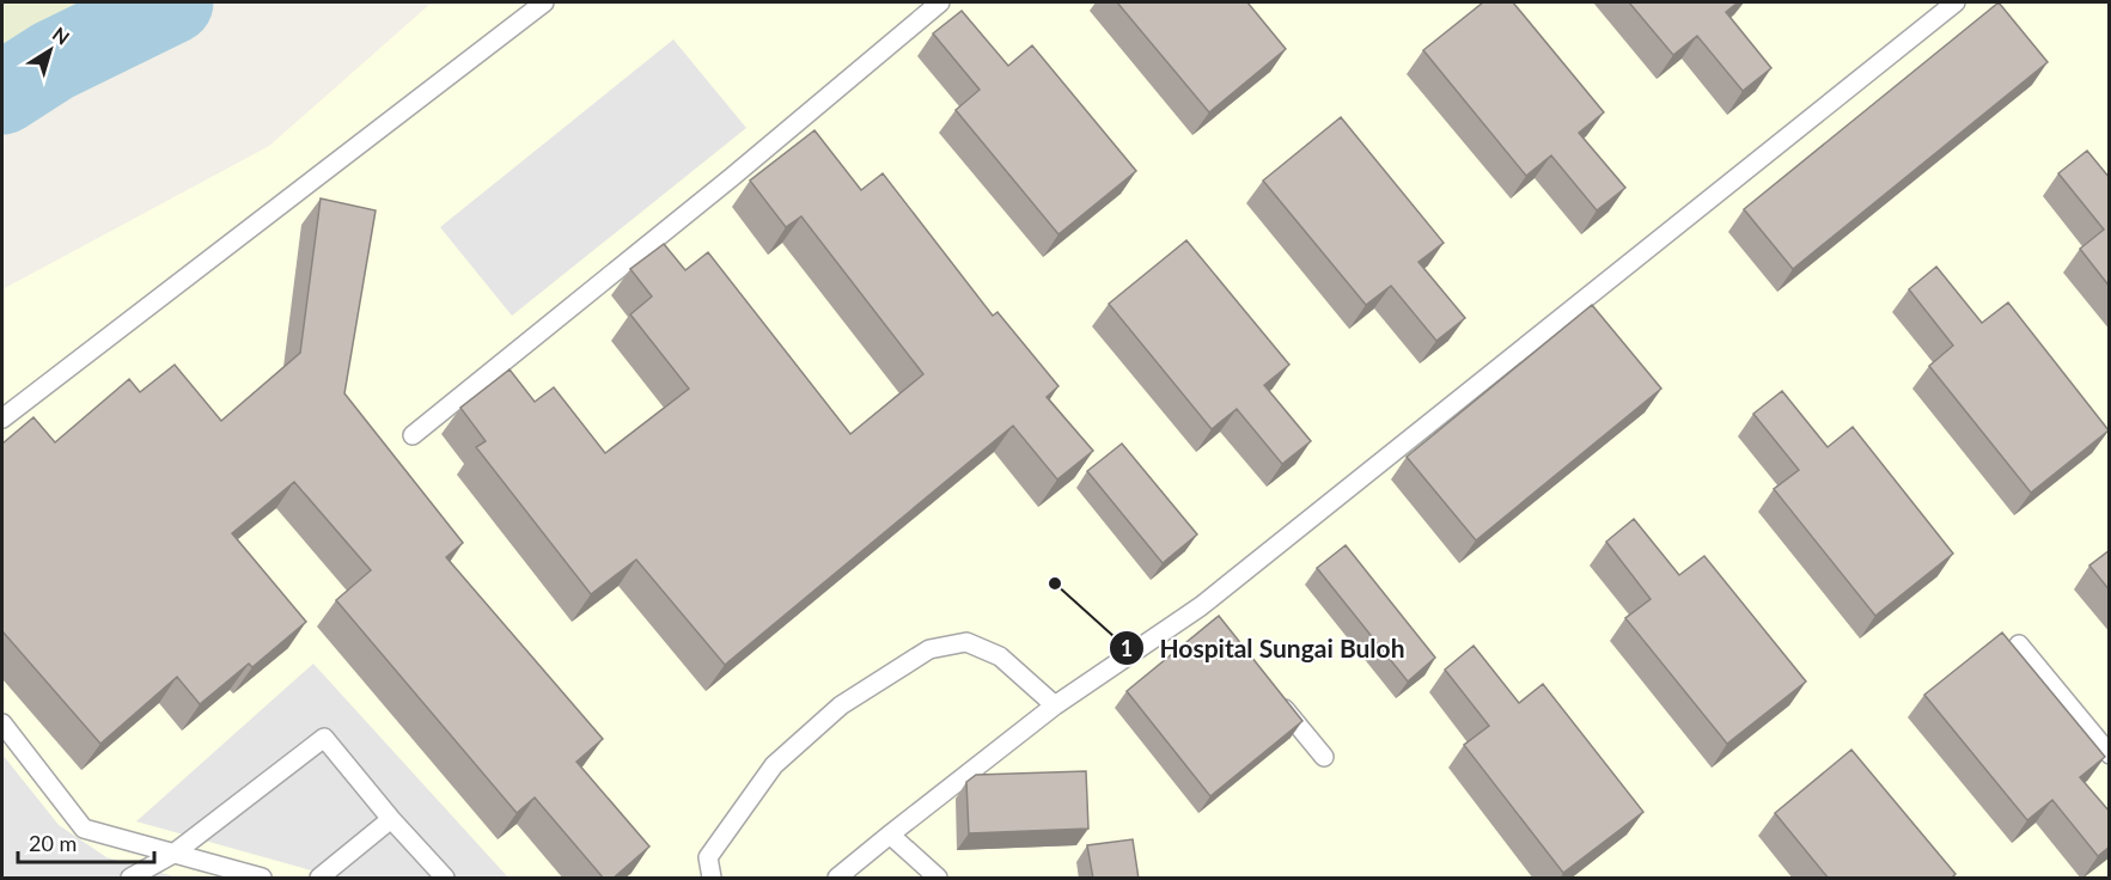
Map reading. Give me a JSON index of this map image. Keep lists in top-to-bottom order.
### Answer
{
  "places": ["Hospital Sungai Buloh"],
  "scale_bar": "20 m",
  "north": "top right"
}
